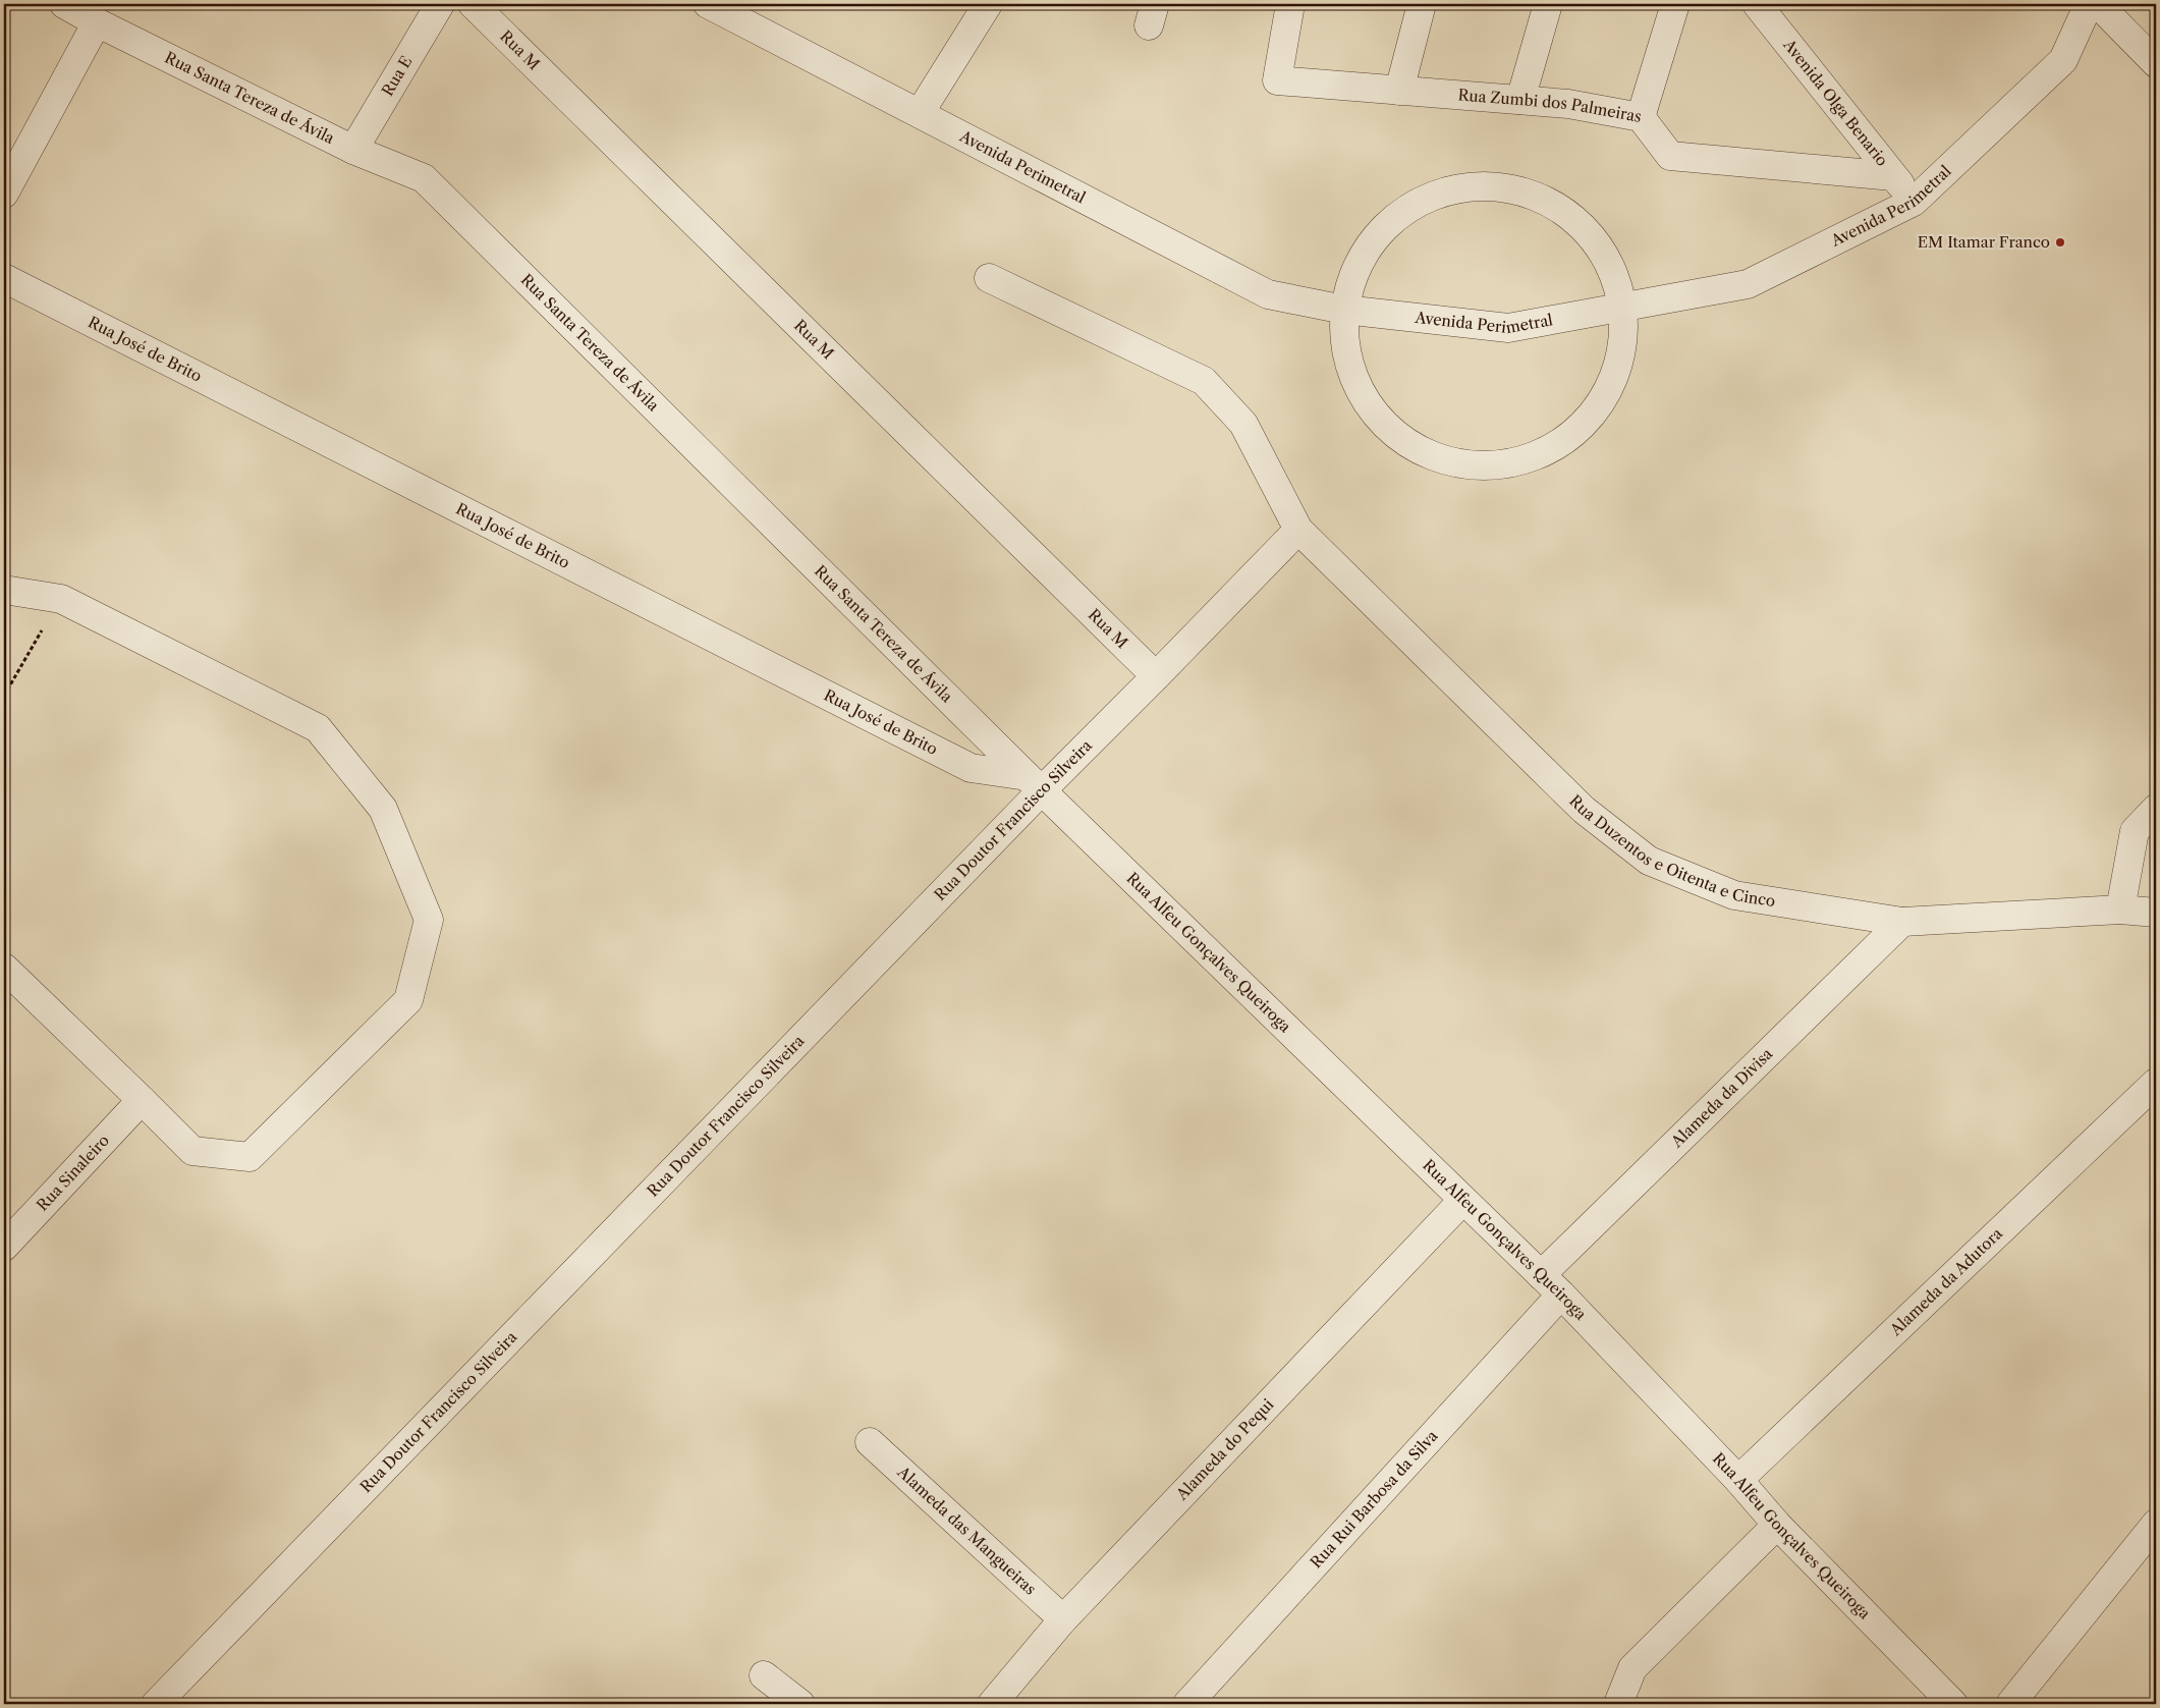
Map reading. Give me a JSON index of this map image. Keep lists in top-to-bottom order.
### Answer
{
  "streets": {
    "street": [
      "Rua M",
      "Rua E",
      "Rua Santa Tereza de Ávila",
      "Avenida Olga Benario",
      "Rua Zumbi dos Palmeiras",
      "Avenida Perimetral",
      "Rua José de Brito",
      "Rua Doutor Francisco Silveira",
      "Rua Duzentos e Oitenta e Cinco",
      "Rua Alfeu Gonçalves Queiroga",
      "Alameda da Divisa",
      "Rua Sinaleiro",
      "Alameda da Adutora",
      "Alameda do Pequi",
      "Rua Rui Barbosa da Silva",
      "Alameda das Mangueiras"
    ]
  },
  "crossings": [
    ["Rua M", "Rua Doutor Francisco Silveira"],
    ["Rua E", "Rua Santa Tereza de Ávila"],
    ["Rua Santa Tereza de Ávila", "Rua José de Brito"],
    ["Rua Santa Tereza de Ávila", "Rua Doutor Francisco Silveira"],
    ["Rua Santa Tereza de Ávila", "Rua Alfeu Gonçalves Queiroga"],
    ["Avenida Olga Benario", "Rua Zumbi dos Palmeiras"],
    ["Avenida Olga Benario", "Avenida Perimetral"],
    ["Rua José de Brito", "Rua Doutor Francisco Silveira"],
    ["Rua José de Brito", "Rua Alfeu Gonçalves Queiroga"],
    ["Rua Doutor Francisco Silveira", "Rua Duzentos e Oitenta e Cinco"],
    ["Rua Doutor Francisco Silveira", "Rua Alfeu Gonçalves Queiroga"],
    ["Rua Duzentos e Oitenta e Cinco", "Alameda da Divisa"],
    ["Rua Alfeu Gonçalves Queiroga", "Alameda da Divisa"],
    ["Rua Alfeu Gonçalves Queiroga", "Alameda da Adutora"],
    ["Rua Alfeu Gonçalves Queiroga", "Alameda do Pequi"],
    ["Rua Alfeu Gonçalves Queiroga", "Rua Rui Barbosa da Silva"],
    ["Alameda do Pequi", "Alameda das Mangueiras"]
  ],
  "places": ["EM Itamar Franco"]
}
